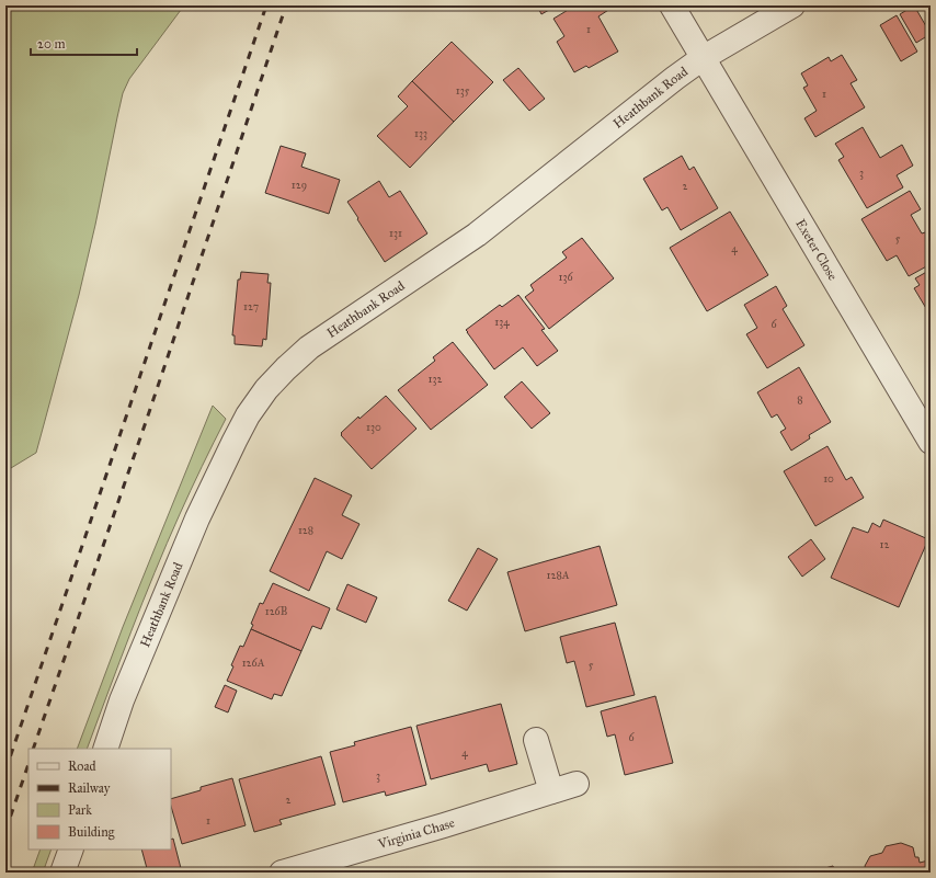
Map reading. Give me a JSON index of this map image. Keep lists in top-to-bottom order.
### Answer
{
  "streets": {
    "street": ["Heathbank Road", "Exeter Close", "Virginia Chase"]
  },
  "crossings": [
    ["Heathbank Road", "Exeter Close"]
  ],
  "house_numbers": [
    "1",
    "135",
    "1",
    "133",
    "3",
    "129",
    "2",
    "131",
    "5",
    "4",
    "136",
    "127",
    "134",
    "6",
    "132",
    "8",
    "130",
    "10",
    "128",
    "12",
    "128A",
    "126B",
    "126A",
    "5",
    "6",
    "4",
    "3",
    "2",
    "1"
  ],
  "legend": [
    "Road",
    "Railway",
    "Park",
    "Building"
  ],
  "scale_bar": "20 m"
}
